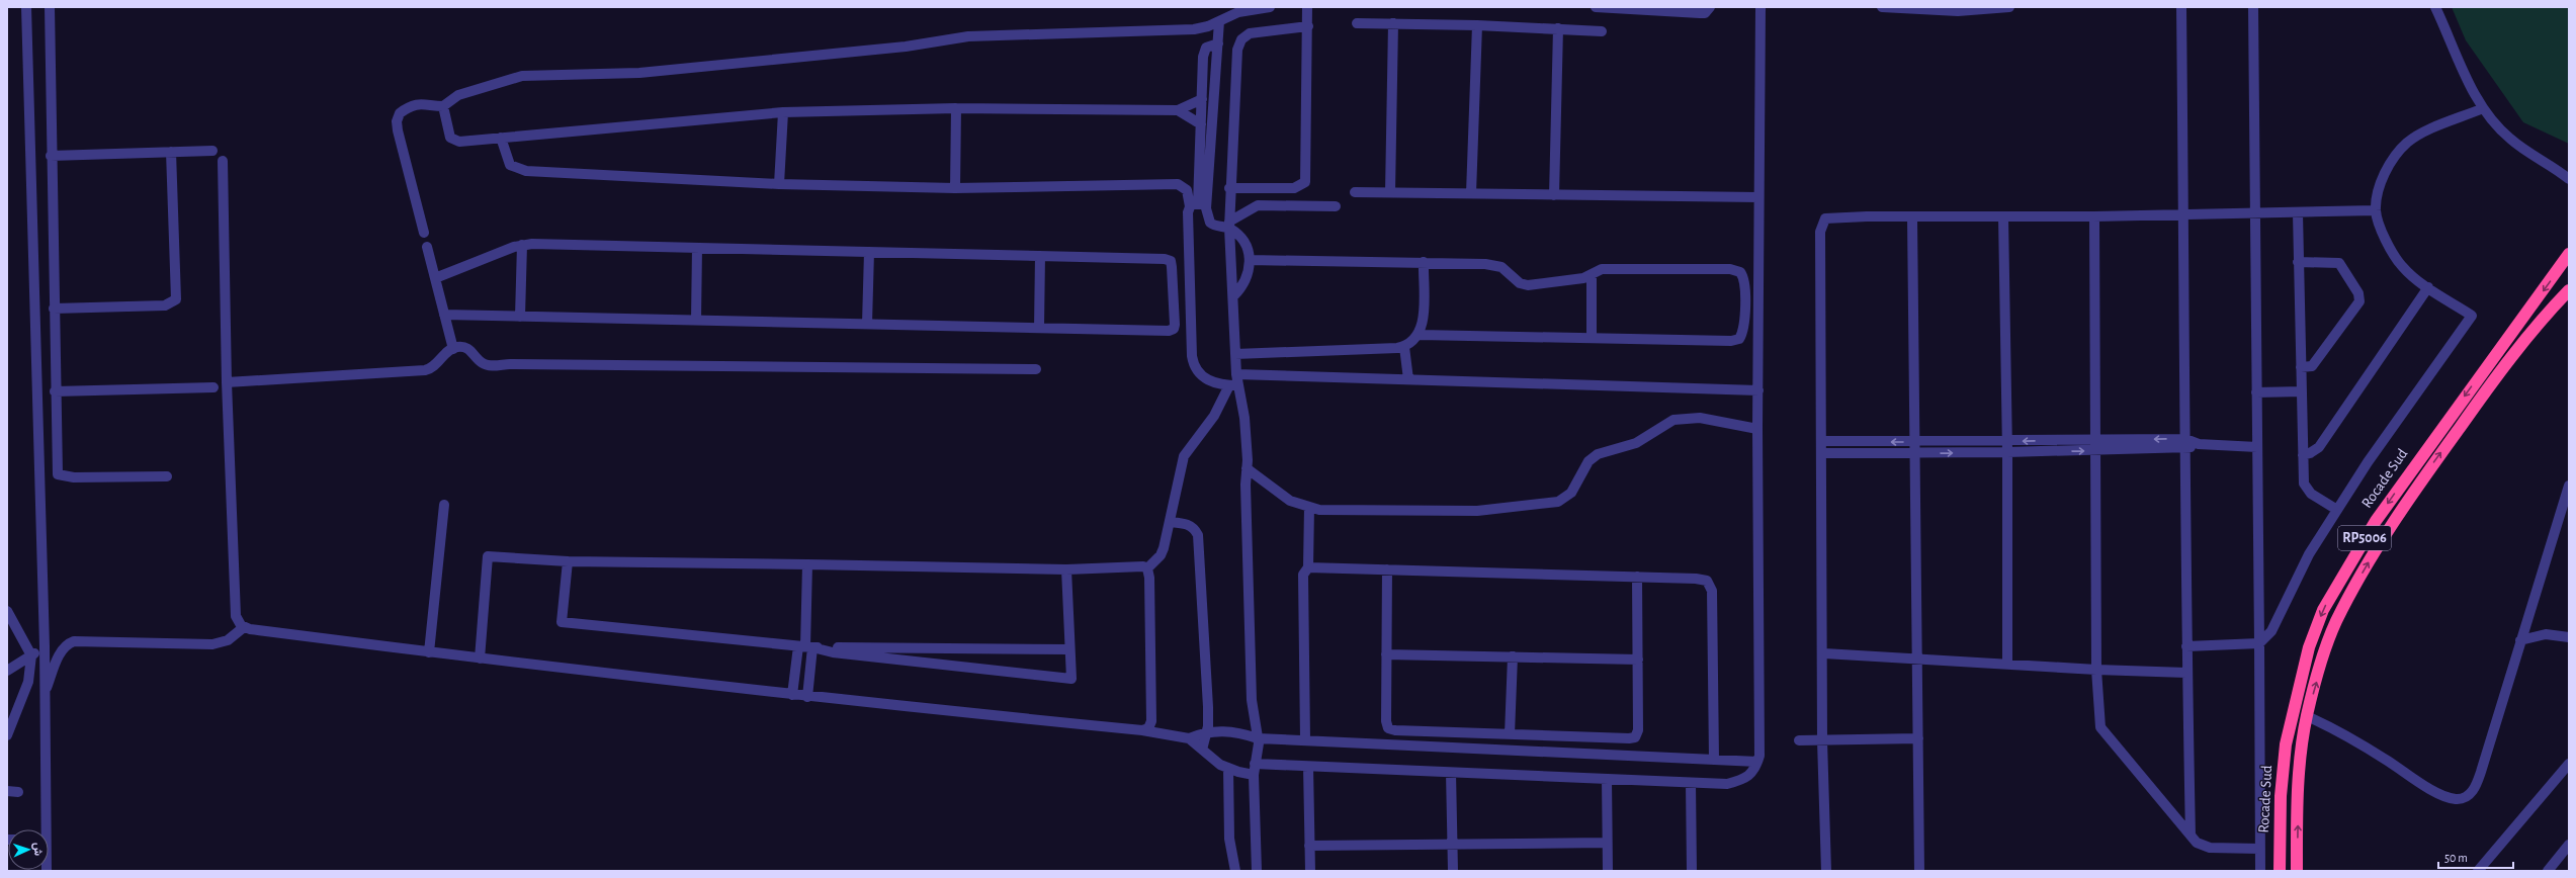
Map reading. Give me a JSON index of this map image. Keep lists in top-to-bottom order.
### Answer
{
  "streets": {
    "highway": ["Rocade Sud", "RP5006"]
  },
  "scale_bar": "50 m",
  "north": "right"
}
